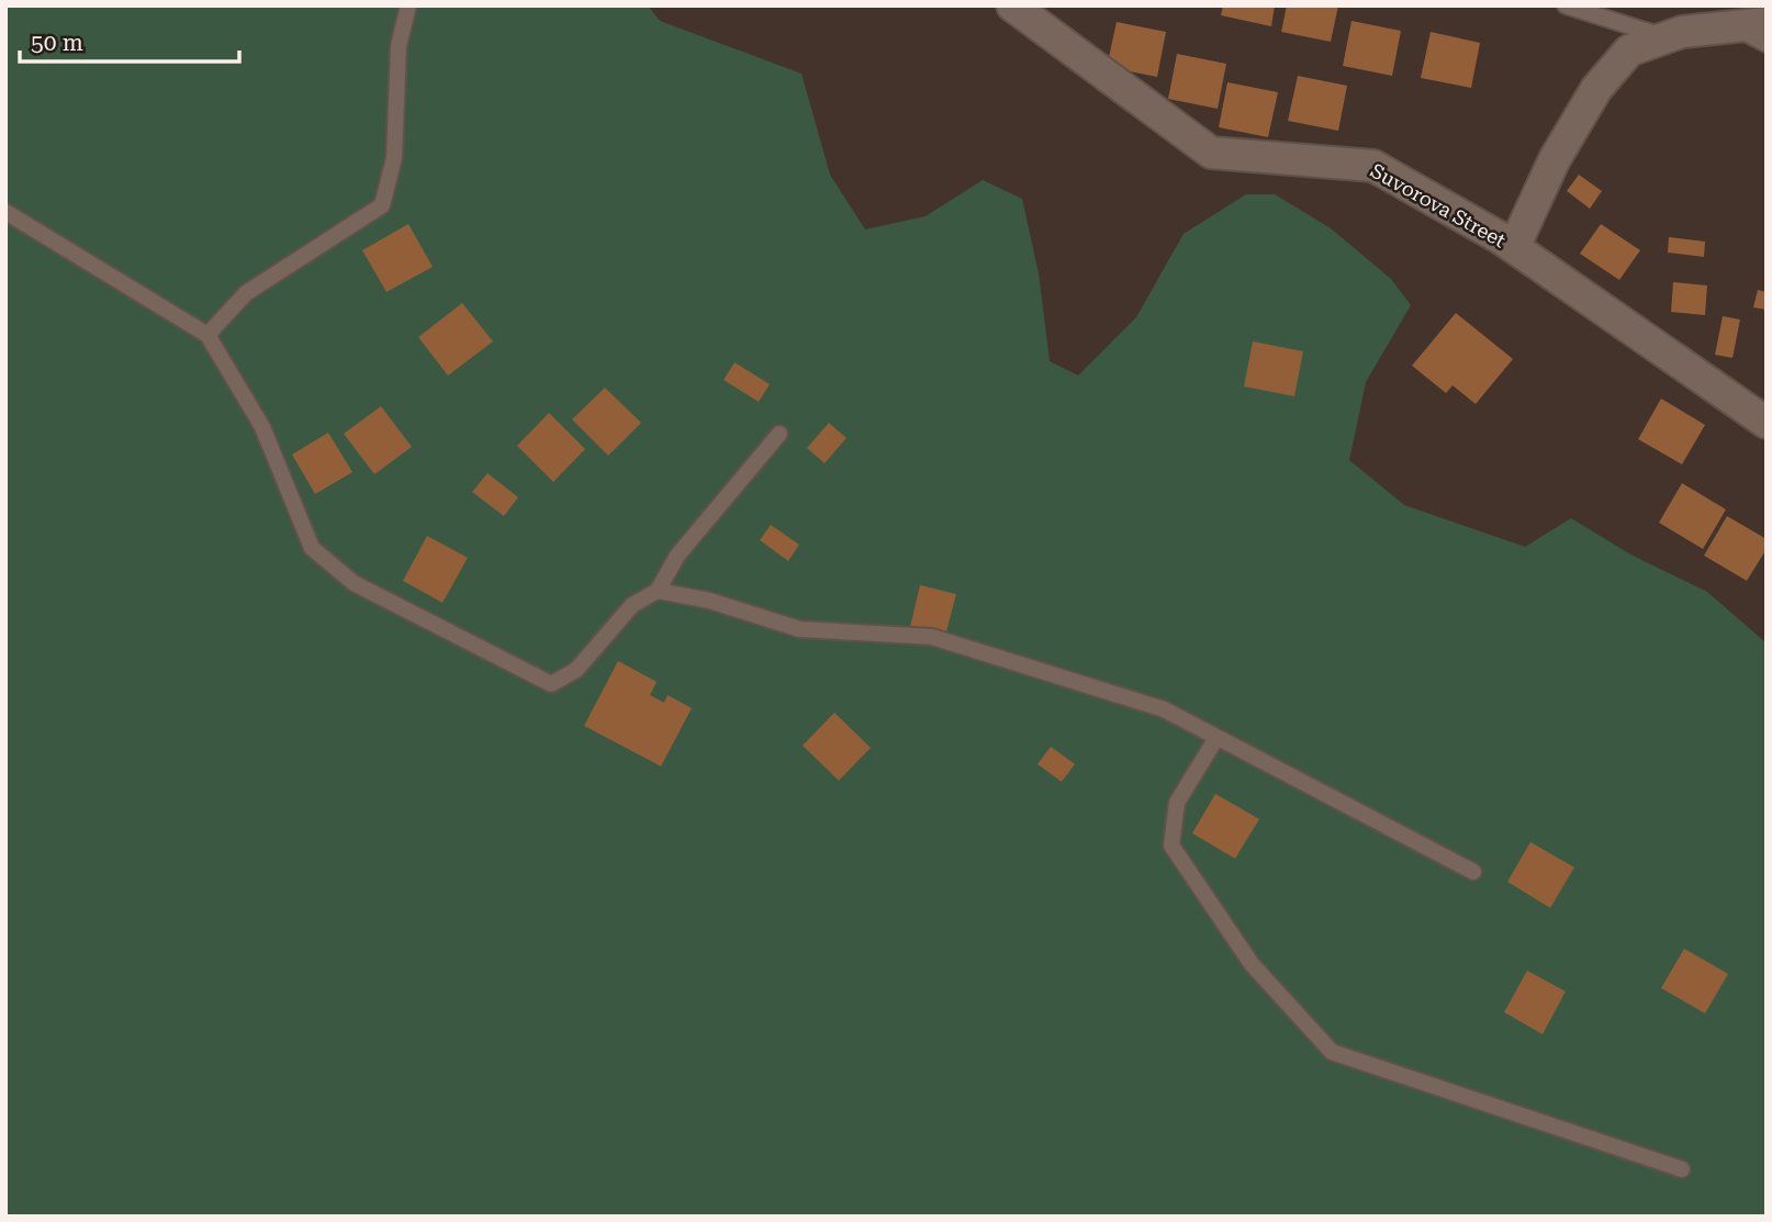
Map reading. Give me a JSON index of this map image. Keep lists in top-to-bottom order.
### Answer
{
  "streets": {
    "street": ["Suvorova Street"]
  },
  "scale_bar": "50 m"
}
